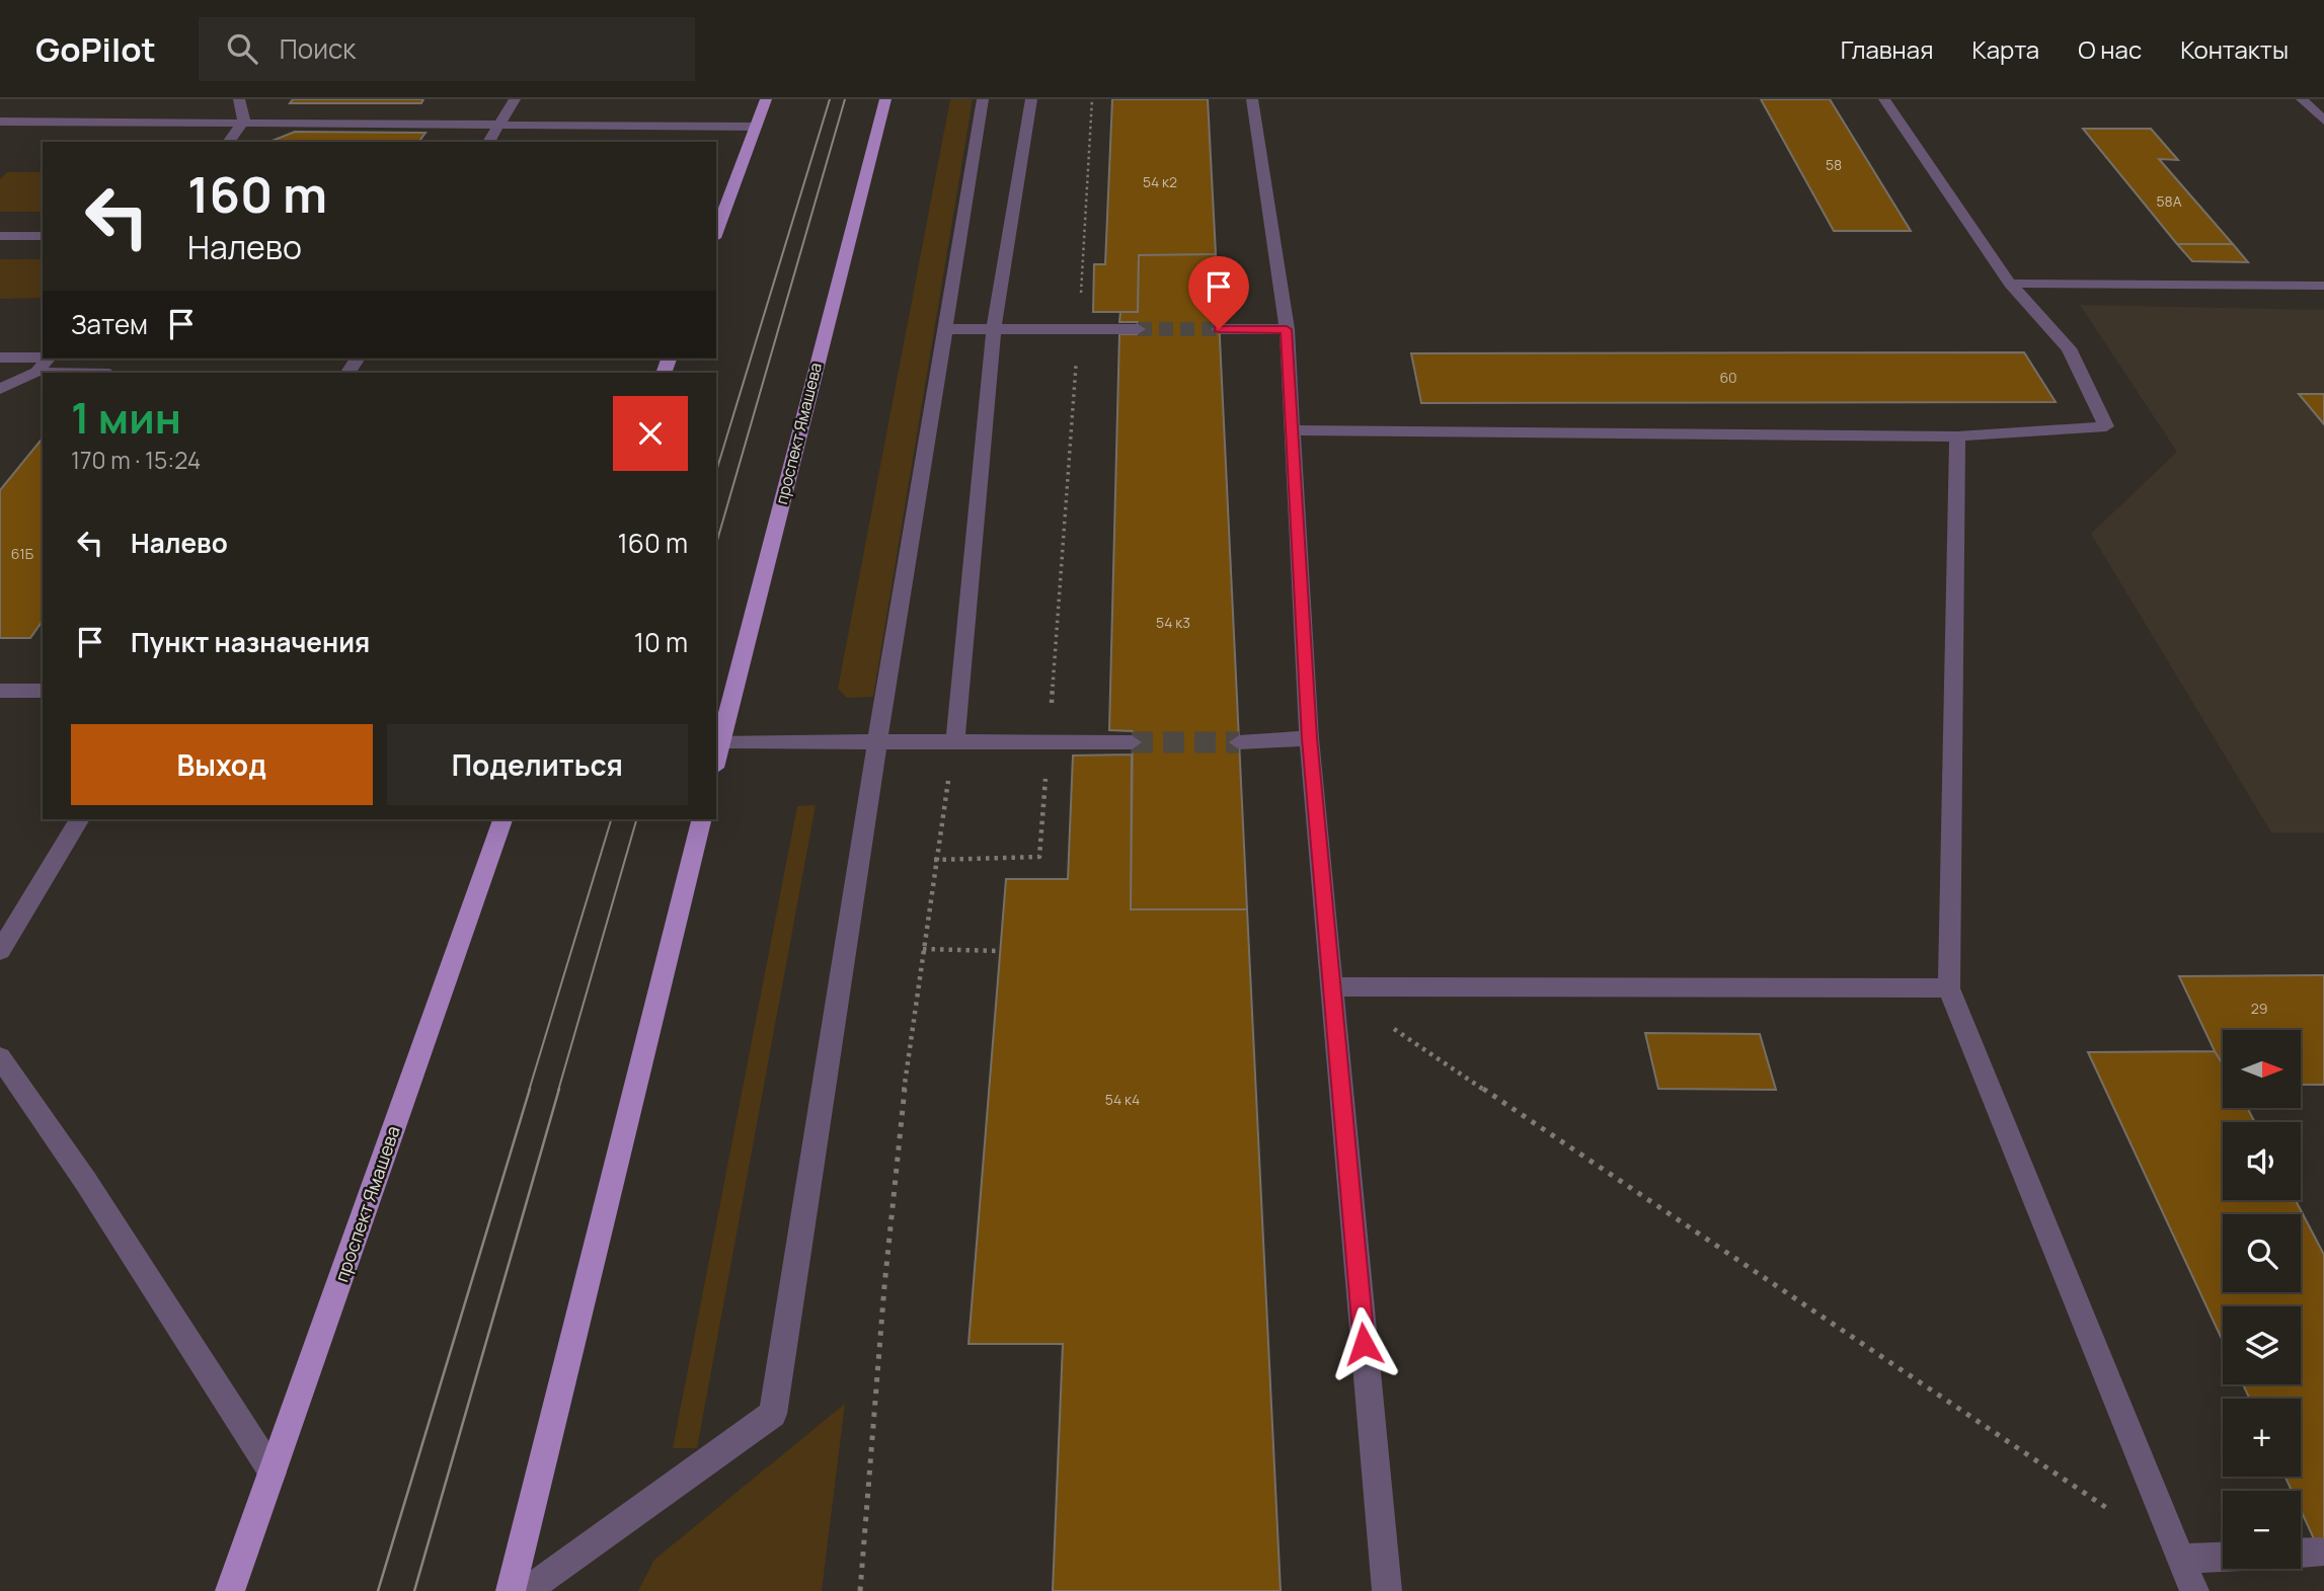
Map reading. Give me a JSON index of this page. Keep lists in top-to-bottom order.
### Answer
{
  "streets": {
    "main road": ["проспект Ямашева"]
  },
  "house_numbers": [
    "58",
    "54 к2",
    "58А",
    "60",
    "61Б",
    "54 к3",
    "29",
    "54 к4"
  ],
  "north": "right",
  "page": {
    "header": "GoPilot",
    "search": "Поиск",
    "nav": [
      "Главная",
      "Карта",
      "О нас",
      "Контакты"
    ],
    "turn": ["160 m", "Налево"],
    "then": "Затем",
    "heading": ["1 мин", "170 m · 15:24"],
    "list": [
      {
        "name": "Налево",
        "value": "160 m"
      },
      {
        "name": "Пункт назначения",
        "value": "10 m"
      }
    ],
    "buttons": ["Выход", "Поделиться"],
    "map_buttons": ["+", "−"]
  }
}
